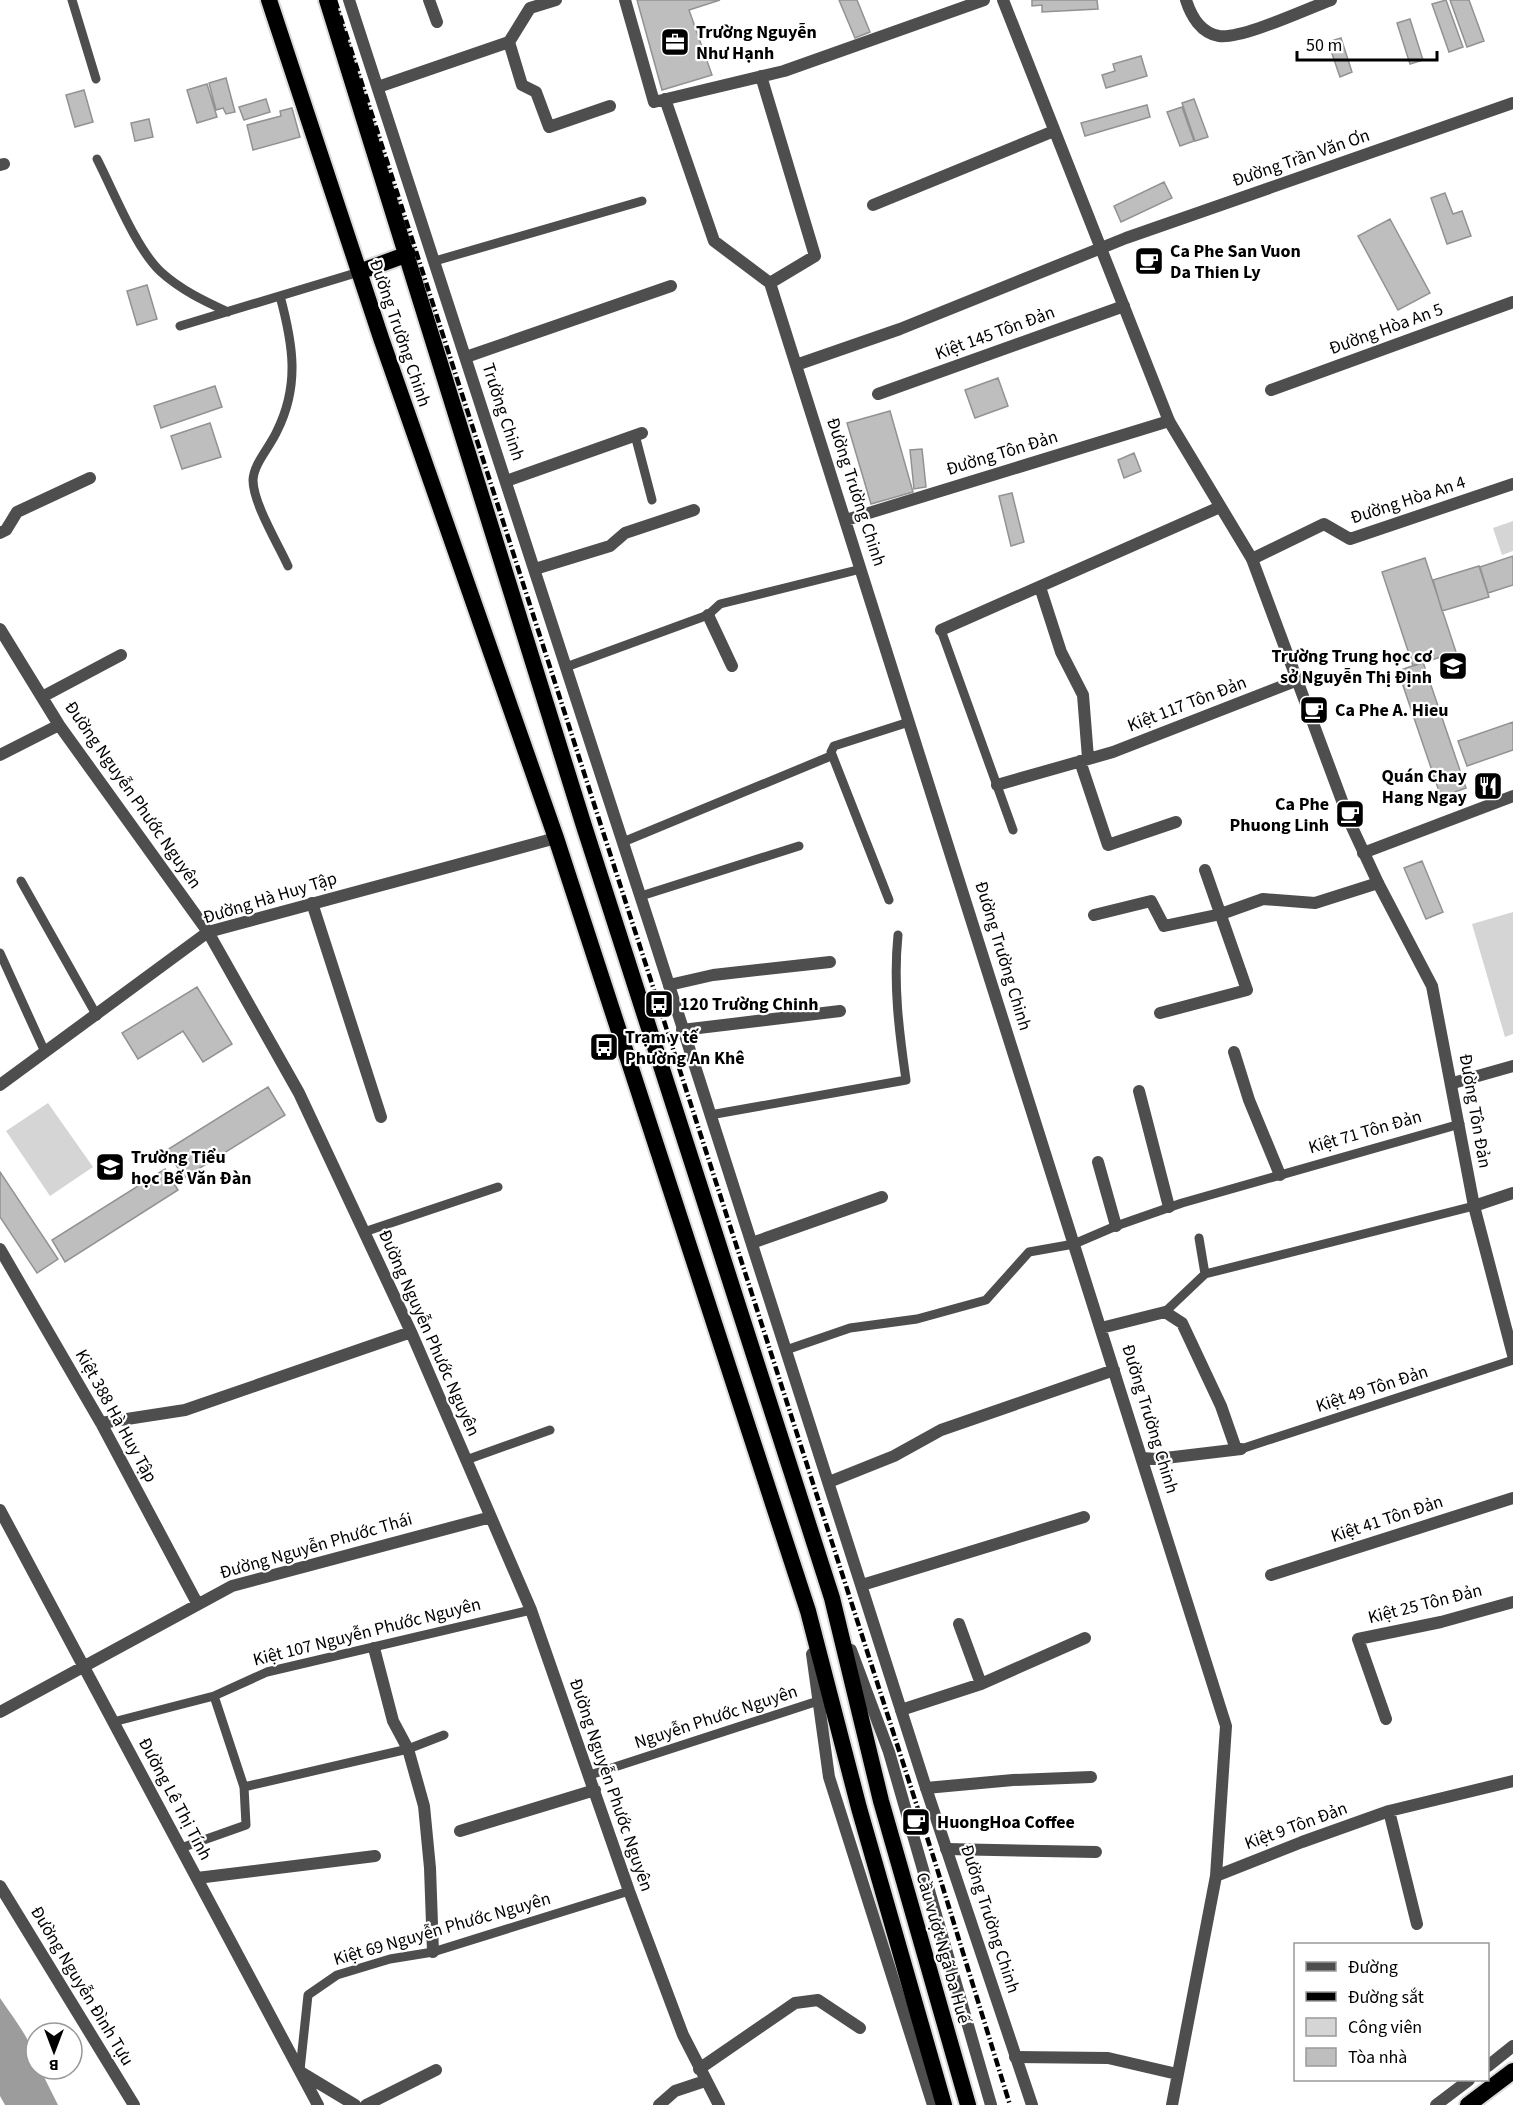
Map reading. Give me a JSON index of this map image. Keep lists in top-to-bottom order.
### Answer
{
  "streets": {
    "highway": ["Đường Trường Chinh", "Cầu vượt Ngã ba Huế"],
    "street": [
      "Đường Trần Văn Ơn",
      "Đường Hòa An 5",
      "Kiệt 145 Tôn Đản",
      "Trường Chinh",
      "Đường Tôn Đản",
      "Đường Hòa An 4",
      "Kiệt 117 Tôn Đản",
      "Đường Nguyễn Phước Nguyên",
      "Đường Hà Huy Tập",
      "Kiệt 388 Hà Huy Tập",
      "Kiệt 41 Tôn Đản",
      "Đường Nguyễn Phước Thái",
      "Kiệt 25 Tôn Đản",
      "Đường Lê Thị Tính",
      "Kiệt 9 Tôn Đản",
      "Đường Nguyễn Đình Tựu"
    ],
    "lane": [
      "Kiệt 71 Tôn Đản",
      "Kiệt 49 Tôn Đản",
      "Kiệt 107 Nguyễn Phước Nguyên",
      "Nguyễn Phước Nguyên",
      "Kiệt 69 Nguyễn Phước Nguyên"
    ]
  },
  "crossings": [
    ["Đường Trần Văn Ơn", "Đường Trường Chinh"],
    ["Đường Trần Văn Ơn", "Đường Tôn Đản"],
    ["Đường Trường Chinh", "Trường Chinh"],
    ["Đường Trường Chinh", "Đường Tôn Đản"],
    ["Đường Trường Chinh", "Đường Hà Huy Tập"],
    ["Đường Trường Chinh", "Kiệt 71 Tôn Đản"],
    ["Đường Trường Chinh", "Kiệt 9 Tôn Đản"],
    ["Đường Trường Chinh", "Cầu vượt Ngã ba Huế"],
    ["Kiệt 145 Tôn Đản", "Đường Tôn Đản"],
    ["Đường Tôn Đản", "Đường Hòa An 4"],
    ["Đường Tôn Đản", "Kiệt 117 Tôn Đản"],
    ["Đường Tôn Đản", "Kiệt 71 Tôn Đản"],
    ["Đường Nguyễn Phước Nguyên", "Đường Hà Huy Tập"],
    ["Đường Nguyễn Phước Nguyên", "Đường Nguyễn Phước Thái"],
    ["Đường Nguyễn Phước Nguyên", "Kiệt 107 Nguyễn Phước Nguyên"],
    ["Đường Nguyễn Phước Nguyên", "Nguyễn Phước Nguyên"],
    ["Đường Nguyễn Phước Nguyên", "Kiệt 69 Nguyễn Phước Nguyên"],
    ["Kiệt 388 Hà Huy Tập", "Đường Nguyễn Phước Thái"],
    ["Đường Nguyễn Phước Thái", "Đường Lê Thị Tính"],
    ["Kiệt 107 Nguyễn Phước Nguyên", "Đường Lê Thị Tính"],
    ["Đường Lê Thị Tính", "Kiệt 69 Nguyễn Phước Nguyên"]
  ],
  "places": {
    "office": ["Trường Nguyễn Như Hạnh"],
    "cafe": [
      "Ca Phe San Vuon Da Thien Ly",
      "Ca Phe A. Hieu",
      "Ca Phe Phuong Linh",
      "HuongHoa Coffee"
    ],
    "school or university": ["Trường Trung học cơ sở Nguyễn Thị Định", "Trường Tiểu học Bế Văn Đàn"],
    "restaurant": ["Quán Chay Hang Ngay"],
    "bus stop": ["120 Trường Chinh", "Trạm y tế Phường An Khê"]
  },
  "legend": [
    "Đường",
    "Đường sắt",
    "Công viên",
    "Tòa nhà"
  ],
  "scale_bar": "50 m",
  "north": "bottom"
}
